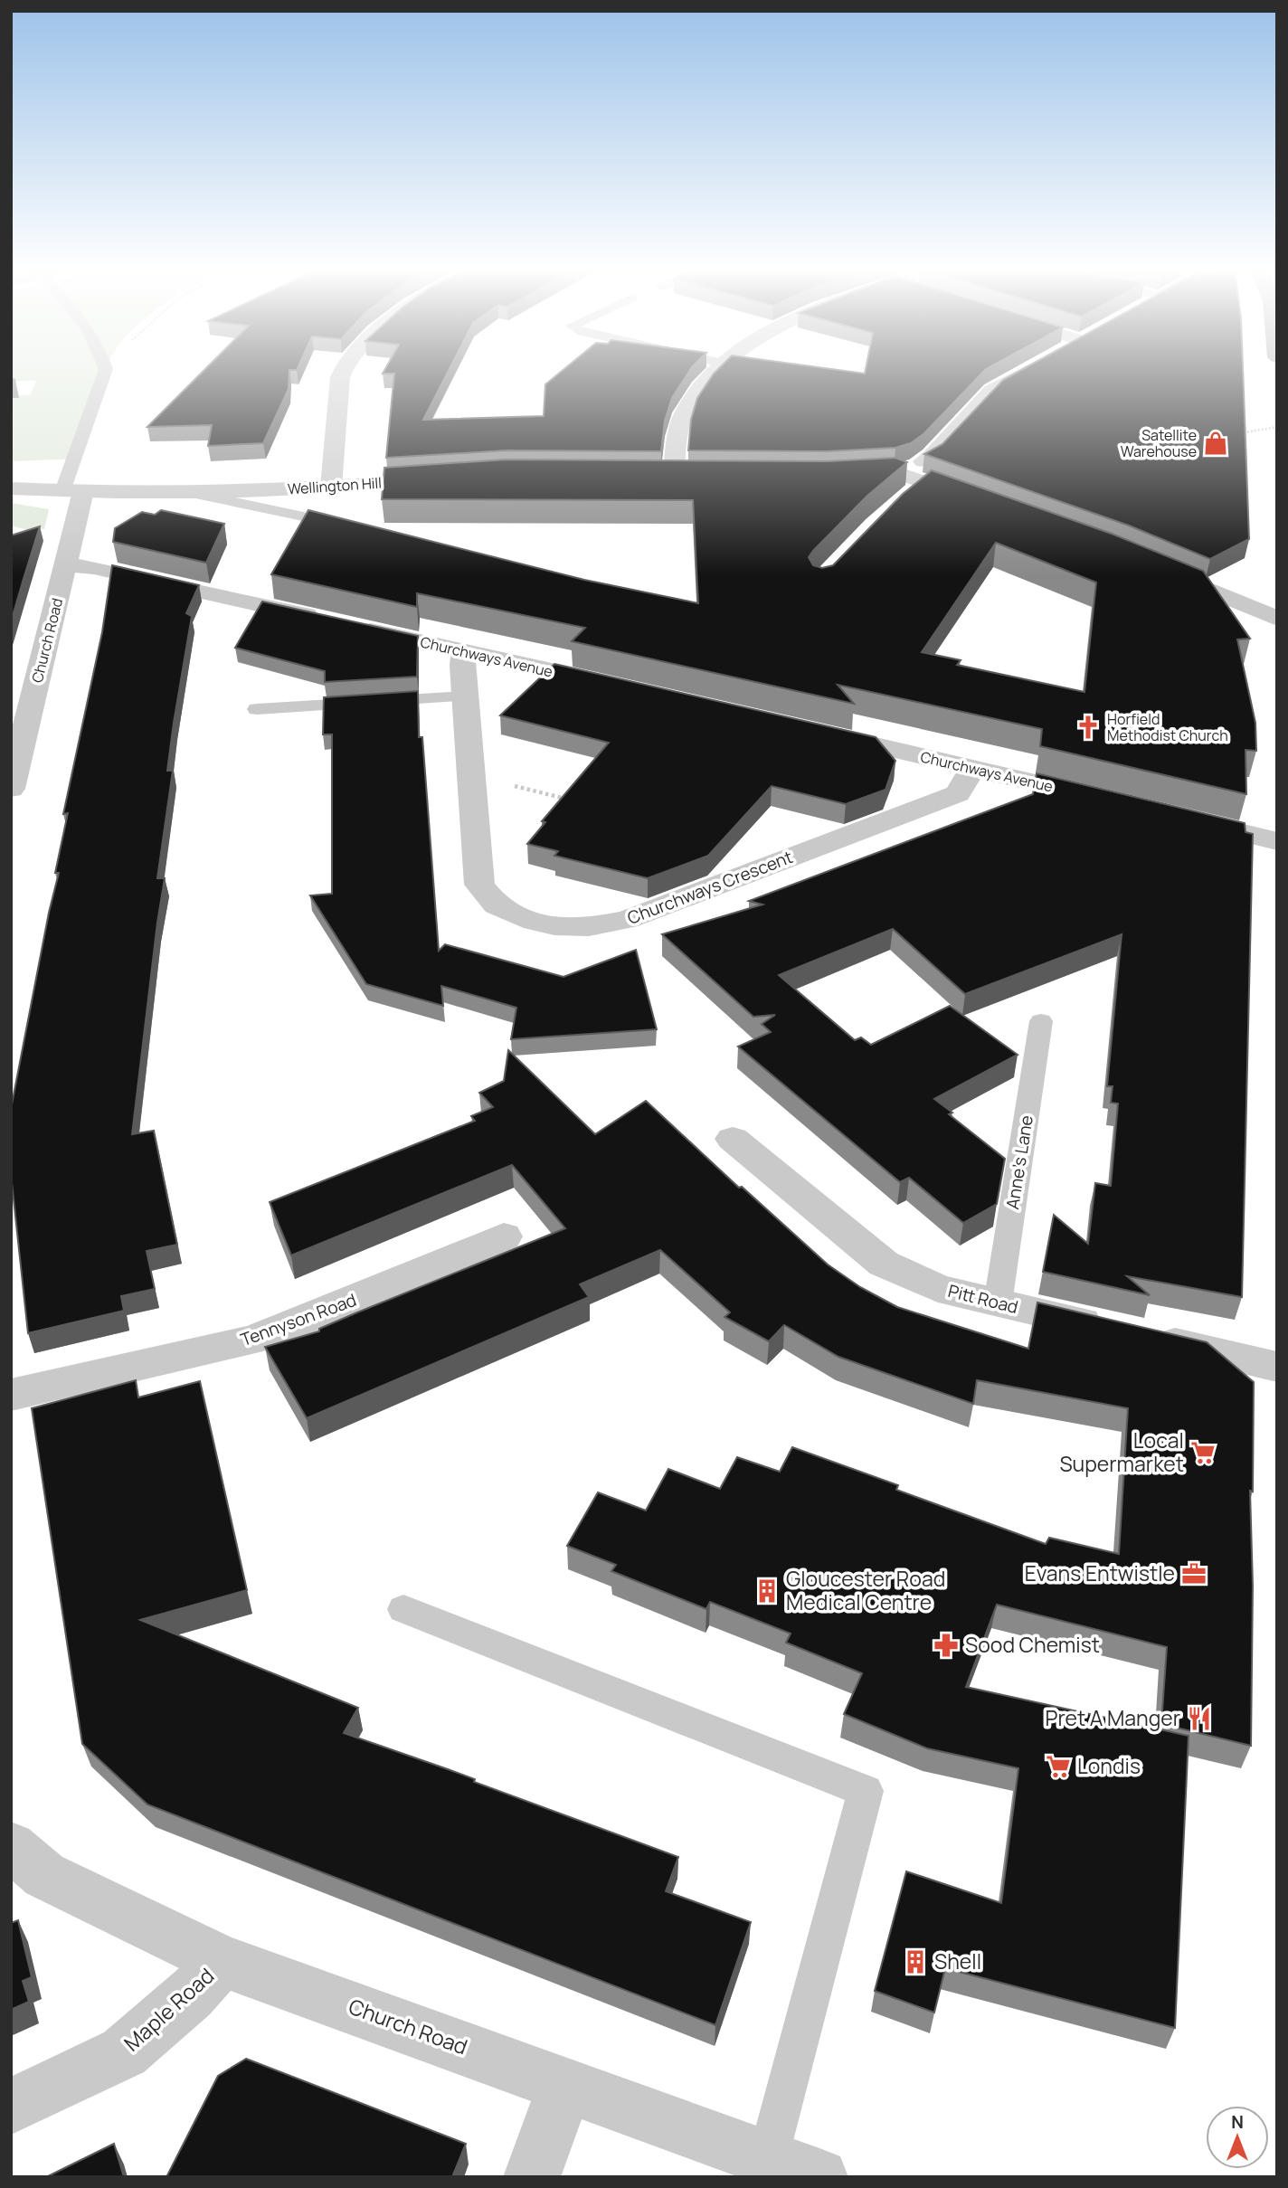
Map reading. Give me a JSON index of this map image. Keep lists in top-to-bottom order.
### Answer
{
  "streets": {
    "street": [
      "Wellington Hill",
      "Church Road",
      "Churchways Avenue",
      "Churchways Crescent",
      "Pitt Road",
      "Tennyson Road",
      "Maple Road"
    ],
    "lane": ["Anne’s Lane"]
  },
  "crossings": [
    ["Wellington Hill", "Church Road"],
    ["Church Road", "Churchways Avenue"],
    ["Church Road", "Maple Road"],
    ["Churchways Avenue", "Churchways Crescent"],
    ["Anne’s Lane", "Pitt Road"]
  ],
  "places": {
    "shop": ["Satellite Warehouse"],
    "church": ["Horfield Methodist Church"],
    "supermarket": ["Local Supermarket", "Londis"],
    "office": ["Evans Entwistle"],
    "building": ["Gloucester Road Medical Centre", "Shell"],
    "pharmacy": ["Sood Chemist"],
    "restaurant": ["Pret A Manger"]
  },
  "north": "top"
}
